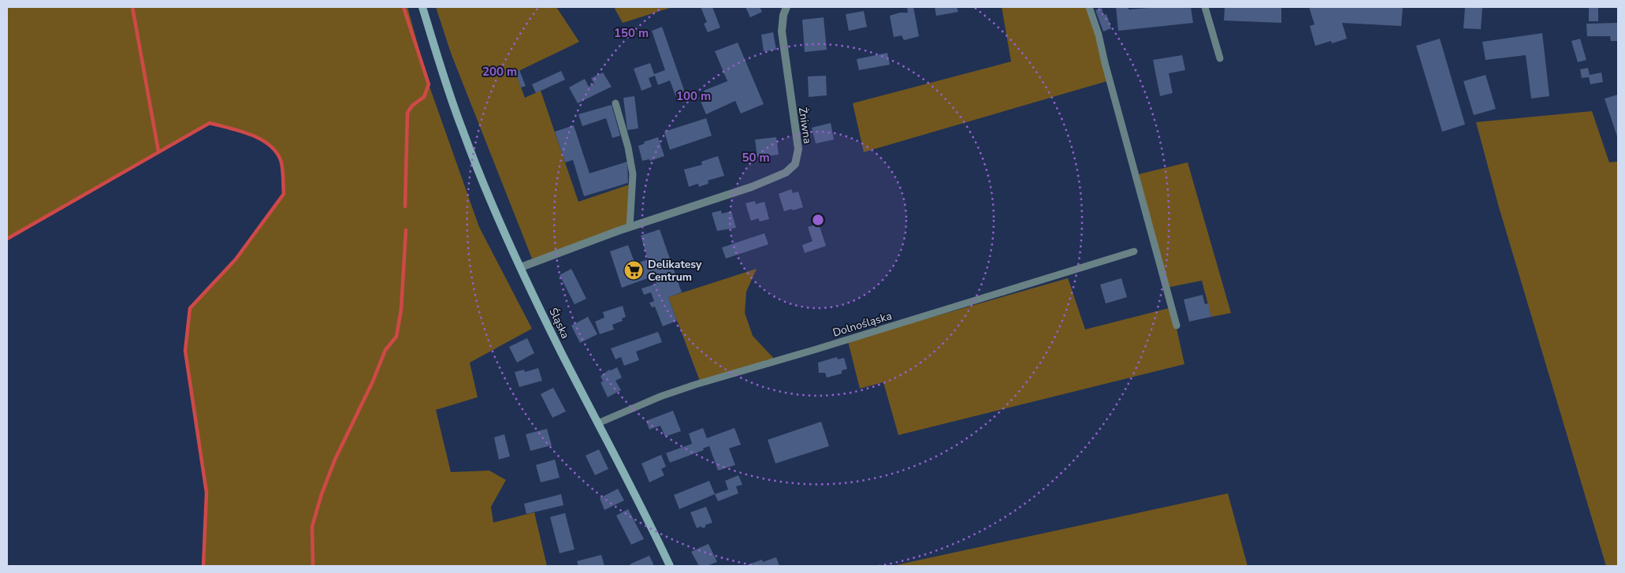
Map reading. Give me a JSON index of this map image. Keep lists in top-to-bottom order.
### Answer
{
  "streets": {
    "street": ["Żniwna", "Śląska"],
    "lane": ["Dolnośląska"]
  },
  "crossings": [
    ["Żniwna", "Śląska"],
    ["Śląska", "Dolnośląska"]
  ],
  "places": {
    "supermarket": ["Delikatesy Centrum"]
  },
  "rings": [
    "150 m",
    "200 m",
    "100 m",
    "50 m"
  ]
}
